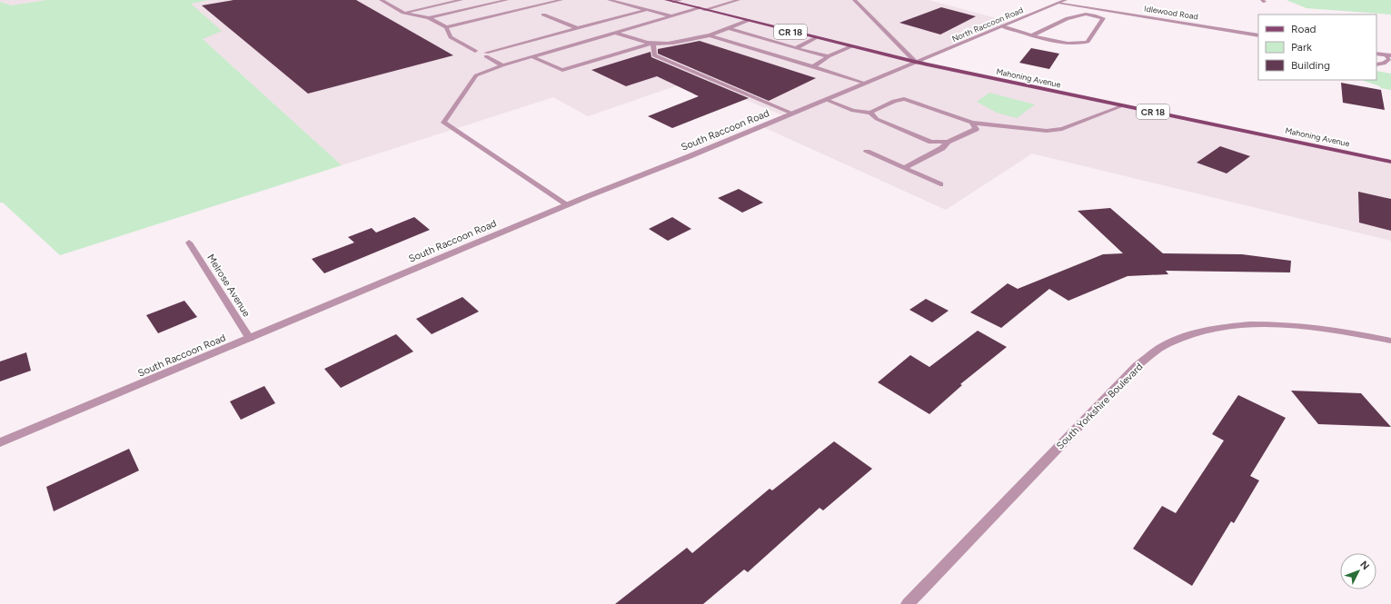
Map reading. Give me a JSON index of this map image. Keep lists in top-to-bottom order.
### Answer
{
  "streets": {
    "main road": ["CR 18", "Mahoning Avenue"],
    "street": [
      "Idlewood Road",
      "North Raccoon Road",
      "South Raccoon Road",
      "Melrose Avenue",
      "South Yorkshire Boulevard"
    ]
  },
  "crossings": [
    ["Idlewood Road", "North Raccoon Road"],
    ["North Raccoon Road", "Mahoning Avenue"],
    ["North Raccoon Road", "South Raccoon Road"],
    ["Mahoning Avenue", "South Raccoon Road"],
    ["South Raccoon Road", "Melrose Avenue"]
  ],
  "legend": ["Road", "Park", "Building"],
  "north": "top right"
}
